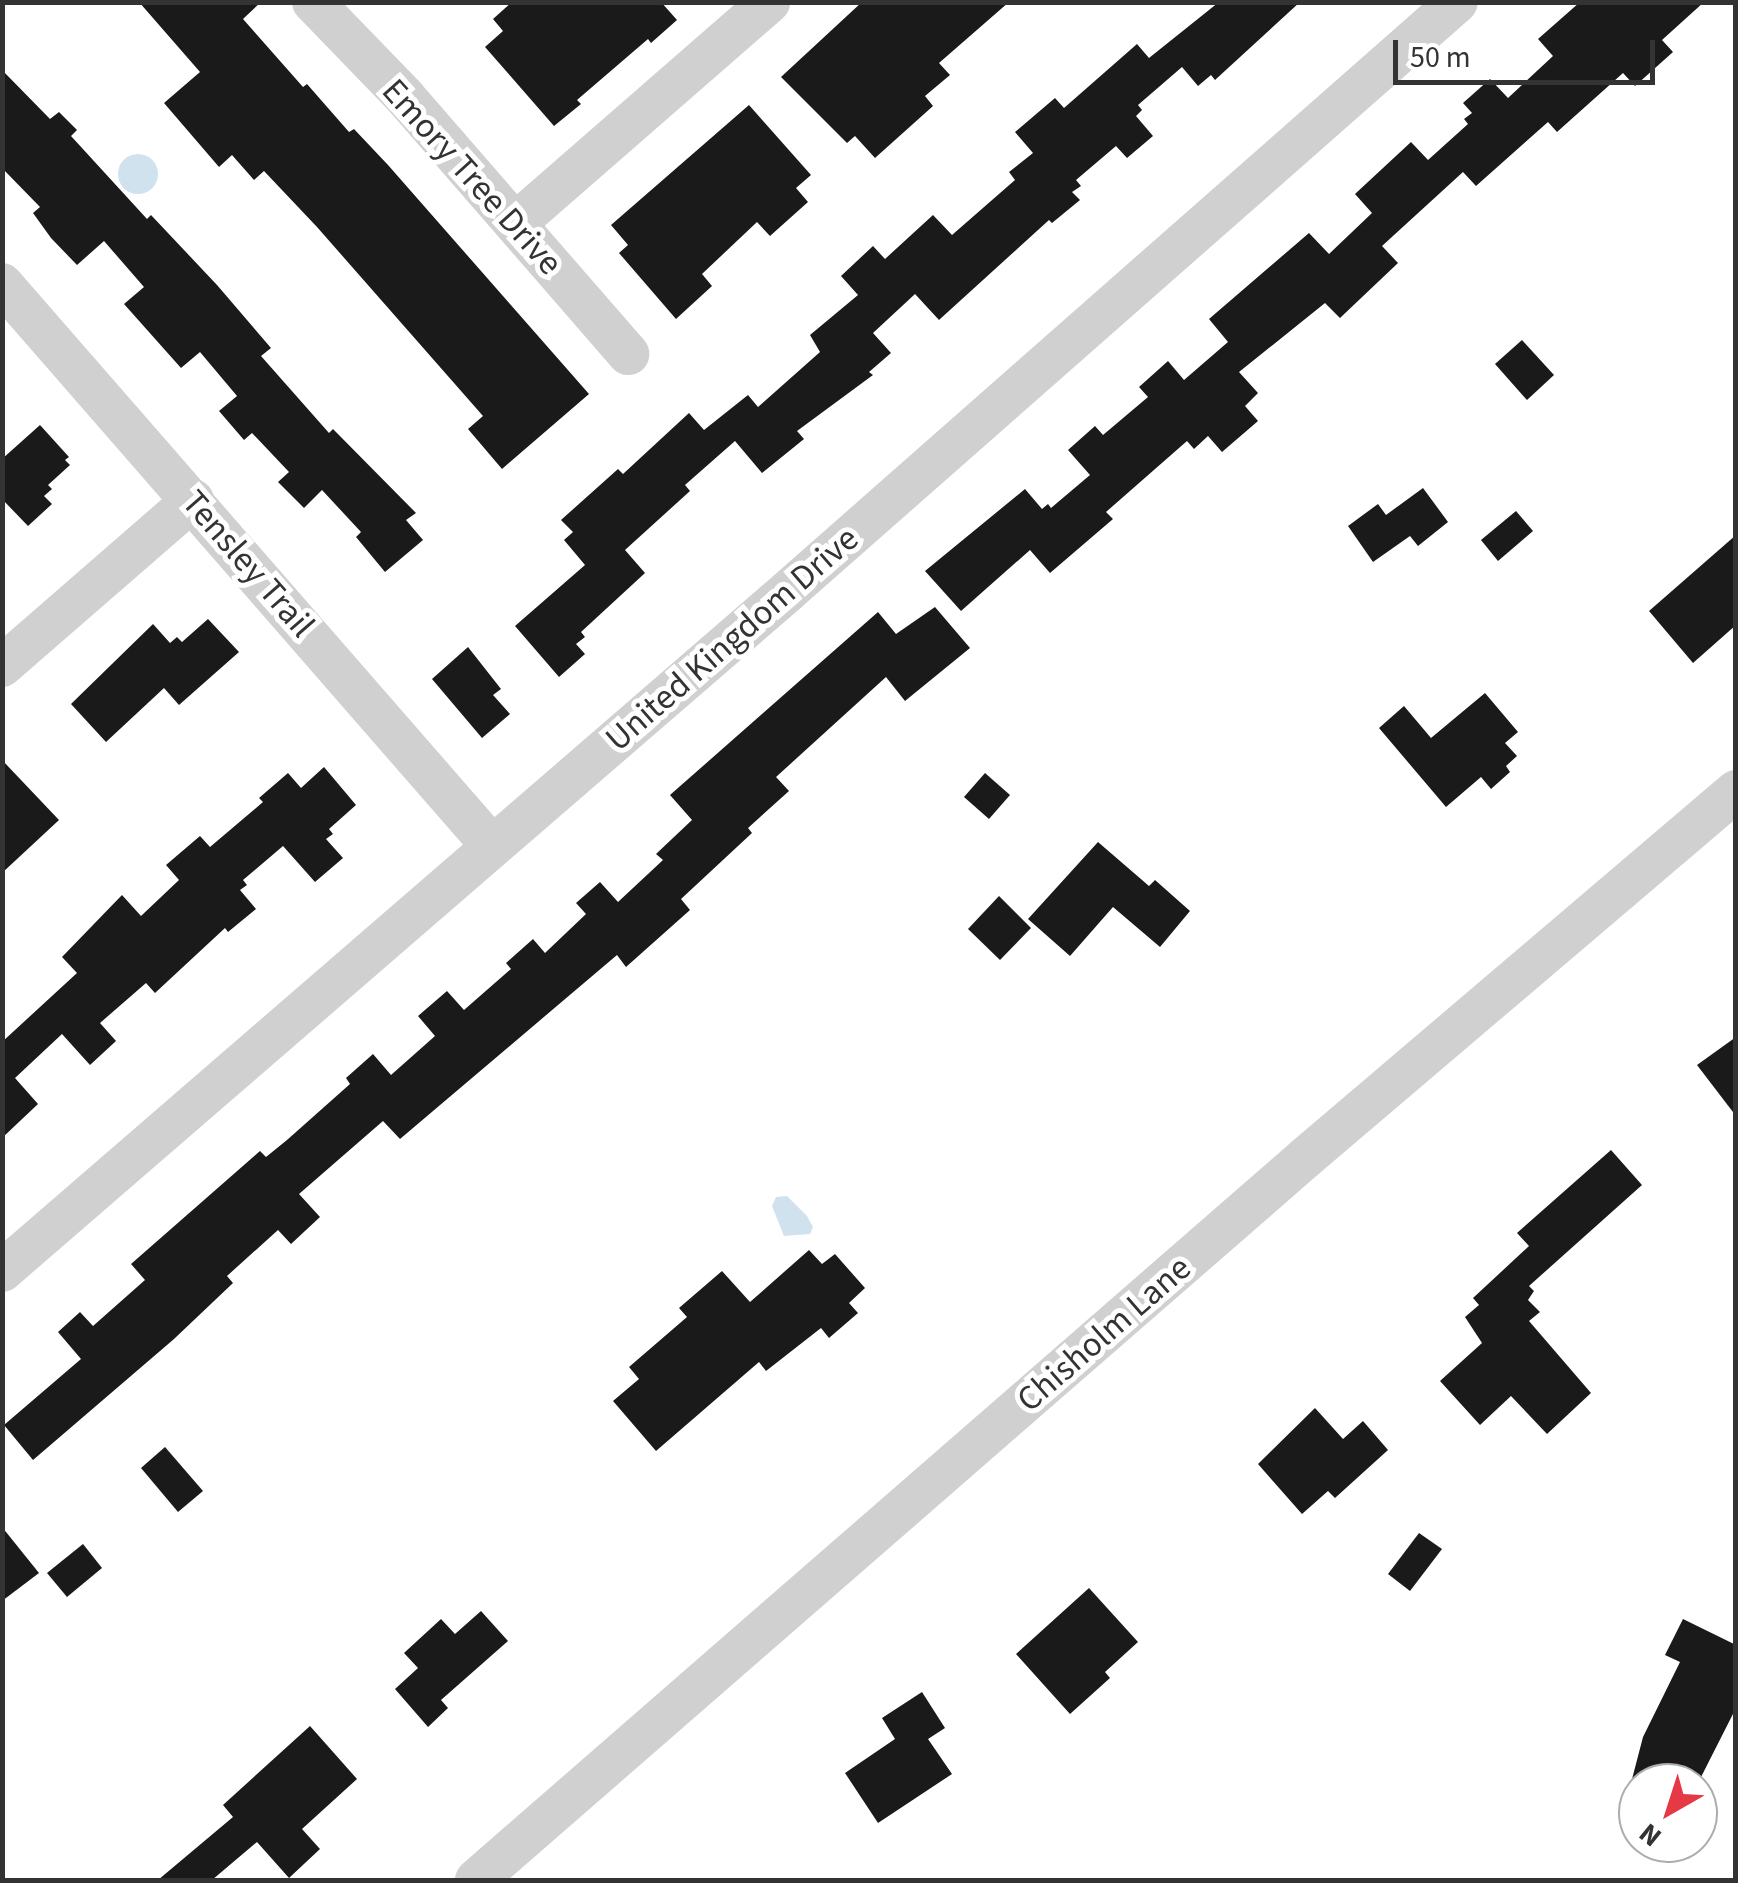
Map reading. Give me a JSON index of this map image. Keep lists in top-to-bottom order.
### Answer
{
  "streets": {
    "street": [
      "Emory Tree Drive",
      "Tensley Trail",
      "United Kingdom Drive",
      "Chisholm Lane"
    ]
  },
  "crossings": [
    ["Tensley Trail", "United Kingdom Drive"]
  ],
  "scale_bar": "50 m",
  "north": "bottom left"
}
